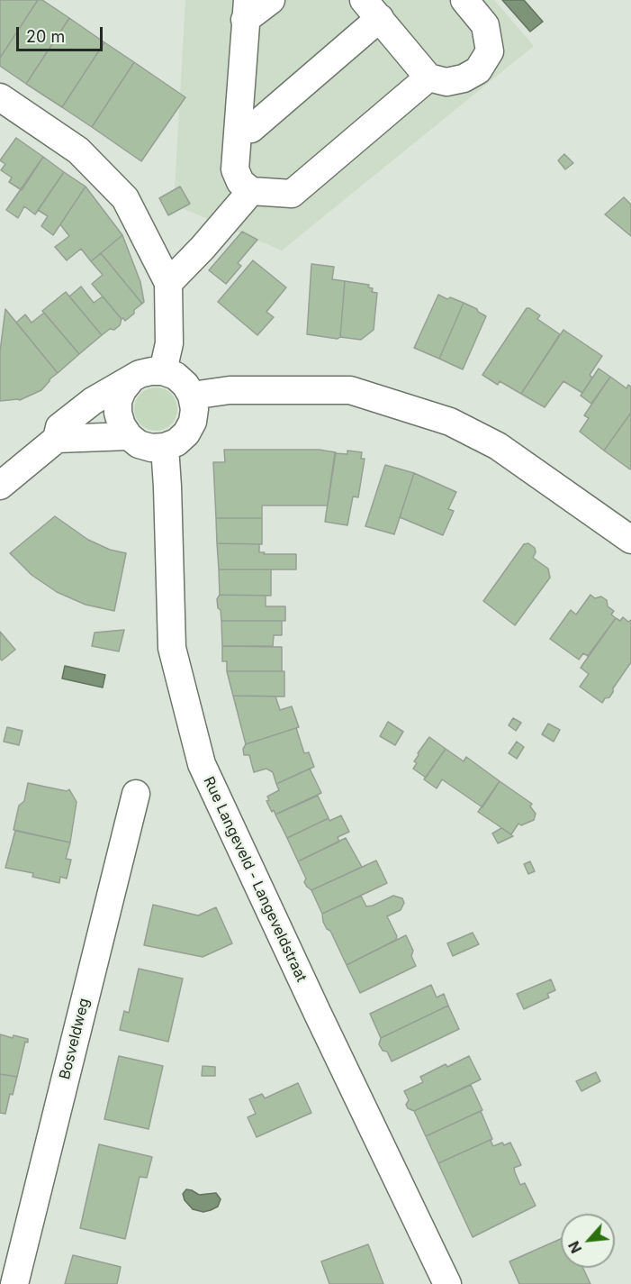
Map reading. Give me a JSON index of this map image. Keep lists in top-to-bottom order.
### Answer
{
  "streets": {
    "street": ["Rue Langeveld - Langeveldstraat", "Bosveldweg"]
  },
  "scale_bar": "20 m",
  "north": "bottom left"
}
